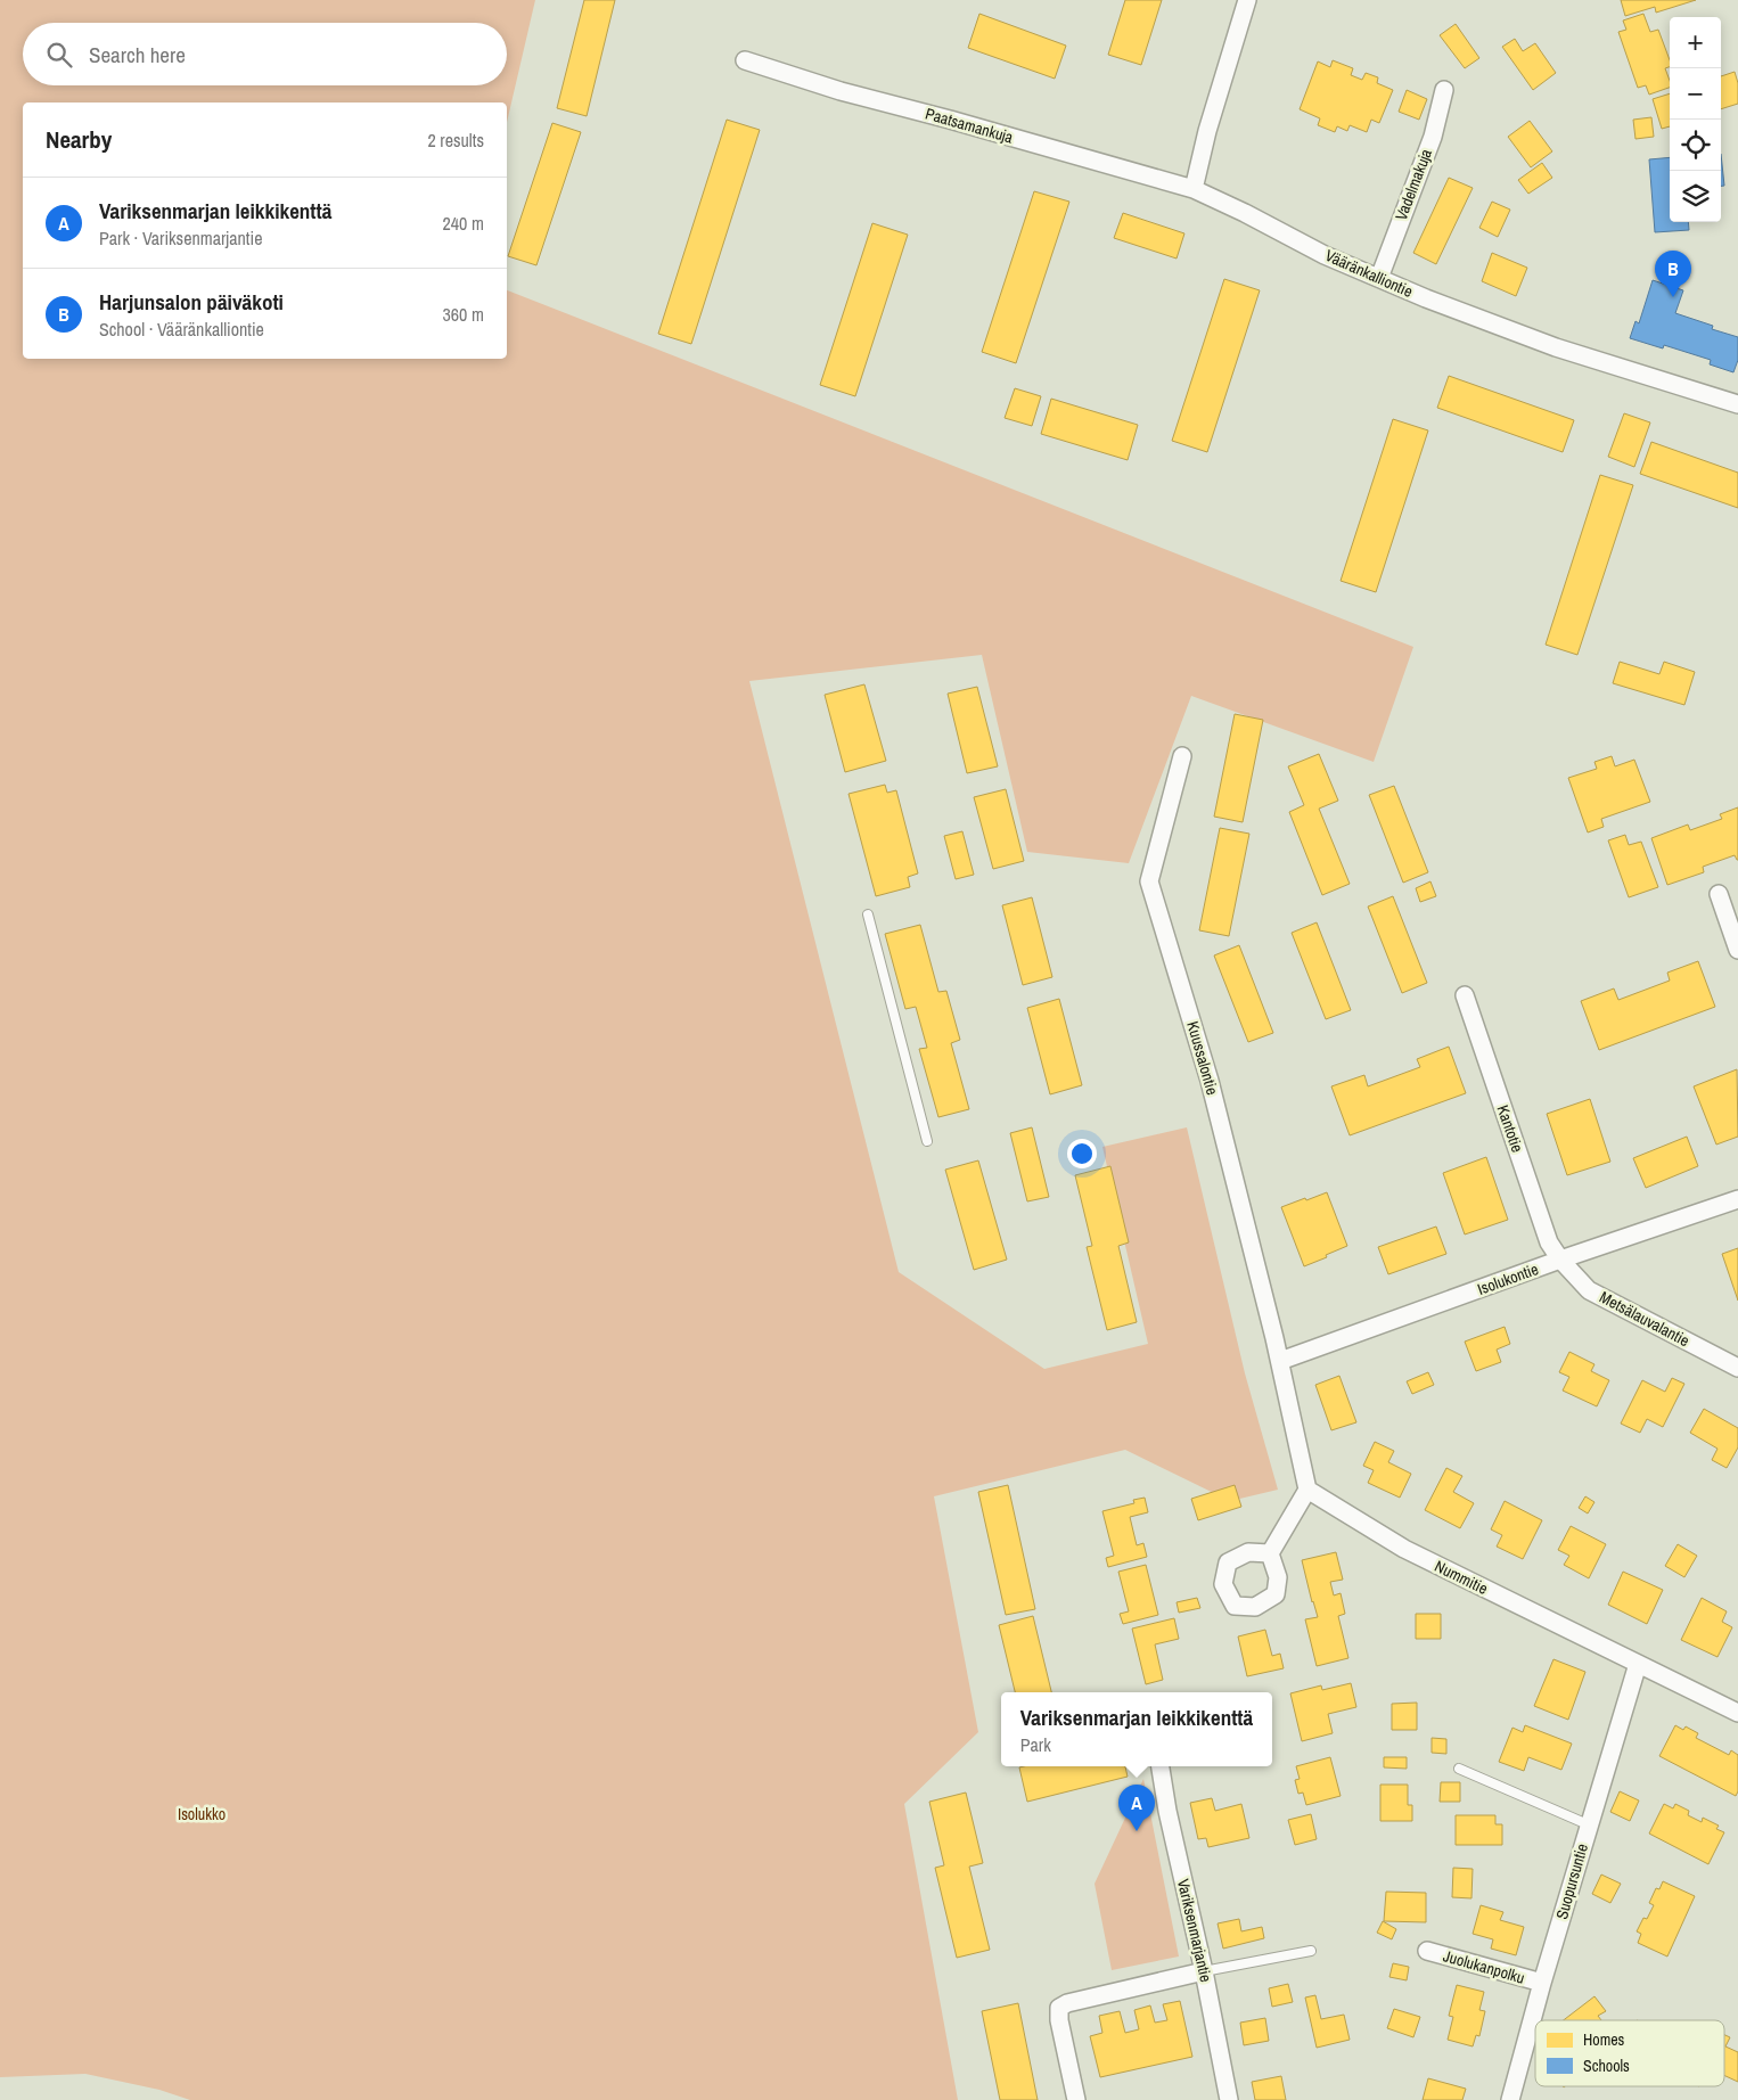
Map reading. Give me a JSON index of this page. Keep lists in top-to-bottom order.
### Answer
{
  "streets": {
    "street": [
      "Paatsamankuja",
      "Vadelmakuja",
      "Vääränkalliontie",
      "Kuussalontie",
      "Kantotie",
      "Isolukontie",
      "Metsälauvalantie",
      "Nummitie",
      "Suopursuntie",
      "Variksenmarjantie",
      "Juolukanpolku"
    ]
  },
  "crossings": [
    ["Paatsamankuja", "Vääränkalliontie"],
    ["Vadelmakuja", "Vääränkalliontie"],
    ["Kuussalontie", "Isolukontie"],
    ["Kantotie", "Isolukontie"],
    ["Kantotie", "Metsälauvalantie"],
    ["Isolukontie", "Metsälauvalantie"],
    ["Nummitie", "Suopursuntie"],
    ["Suopursuntie", "Juolukanpolku"]
  ],
  "parks": ["Isolukko"],
  "legend": ["Homes", "Schools"],
  "page": {
    "map_buttons": ["+", "−"],
    "search": "Search here",
    "heading": ["Nearby", "2 results"],
    "list": [
      {
        "mark": "A",
        "name": "Variksenmarjan leikkikenttä",
        "note": "Park · Variksenmarjantie",
        "value": "240 m"
      },
      {
        "mark": "B",
        "name": "Harjunsalon päiväkoti",
        "note": "School · Vääränkalliontie",
        "value": "360 m"
      }
    ],
    "pins": ["B", "A"],
    "popup": ["Variksenmarjan leikkikenttä", "Park"]
  }
}
